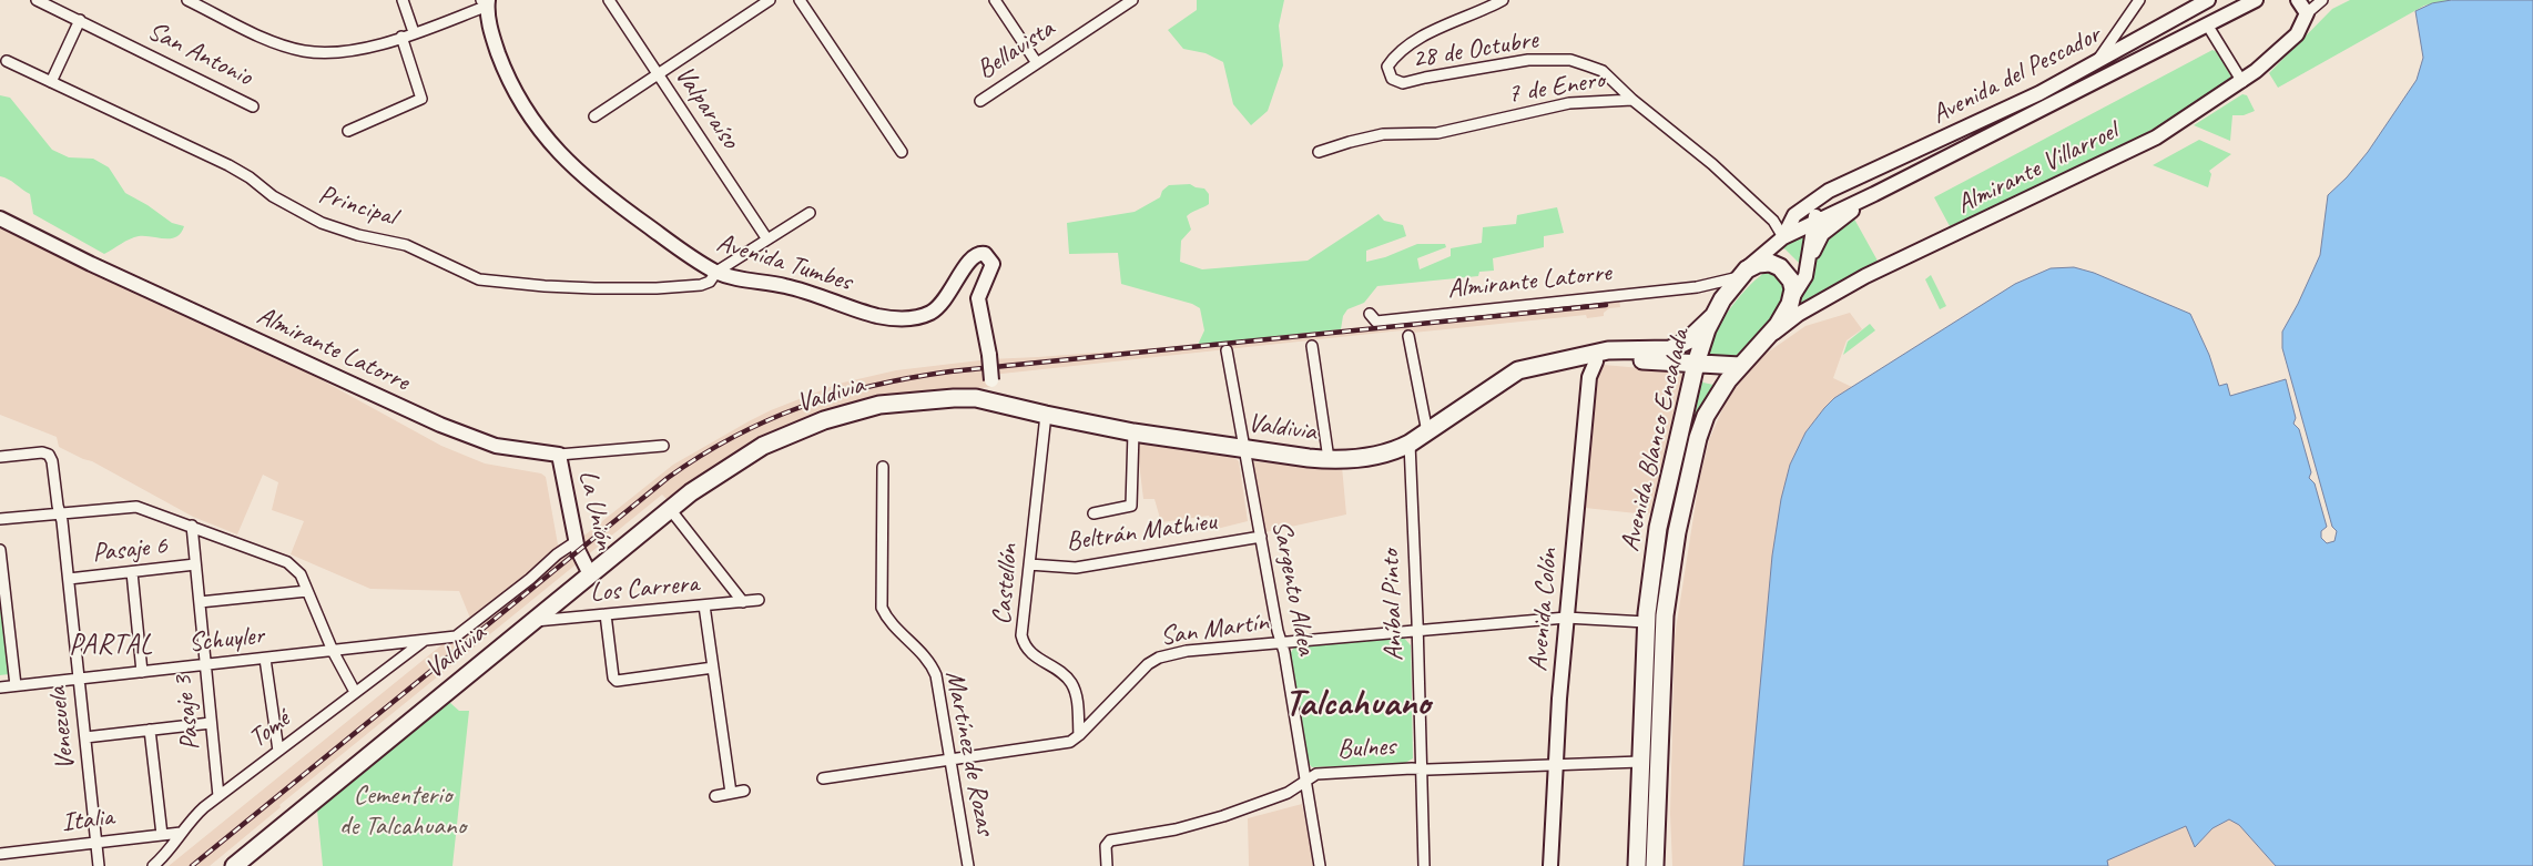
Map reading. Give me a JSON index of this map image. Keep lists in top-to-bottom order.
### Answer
{
  "streets": {
    "main road": [
      "Avenida del Pescador",
      "Almirante Villarroel",
      "Avenida Tumbes",
      "Almirante Latorre",
      "Valdivia",
      "Avenida Blanco Encalada",
      "La Unión",
      "Avenida Colón"
    ],
    "street": [
      "Bellavista",
      "28 de Octubre",
      "San Antonio",
      "7 de Enero",
      "Valparaíso",
      "Principal",
      "Beltrán Mathieu",
      "Pasaje 6",
      "Castellón",
      "Sargento Aldea",
      "Los Carrera",
      "Aníbal Pinto",
      "San Martín",
      "Schuyler",
      "Pasaje 3",
      "Venezuela",
      "Tomé",
      "Bulnes",
      "Martínez de Rozas",
      "Italia"
    ]
  },
  "crossings": [
    ["28 de Octubre", "7 de Enero"],
    ["7 de Enero", "Avenida Blanco Encalada"],
    ["Almirante Villarroel", "Avenida Blanco Encalada"],
    ["Principal", "Avenida Tumbes"],
    ["Avenida Tumbes", "Valdivia"],
    ["Almirante Latorre", "Avenida Blanco Encalada"],
    ["Almirante Latorre", "La Unión"],
    ["Valdivia", "Avenida Blanco Encalada"],
    ["Valdivia", "La Unión"],
    ["Valdivia", "Castellón"],
    ["Valdivia", "Sargento Aldea"],
    ["Valdivia", "Los Carrera"],
    ["Valdivia", "Aníbal Pinto"],
    ["Valdivia", "Avenida Colón"],
    ["Avenida Blanco Encalada", "San Martín"],
    ["Avenida Blanco Encalada", "Bulnes"],
    ["La Unión", "Schuyler"],
    ["Beltrán Mathieu", "Castellón"],
    ["Beltrán Mathieu", "Sargento Aldea"],
    ["Pasaje 6", "Pasaje 3"],
    ["Pasaje 6", "Venezuela"],
    ["Castellón", "San Martín"],
    ["Sargento Aldea", "San Martín"],
    ["Sargento Aldea", "Bulnes"],
    ["Aníbal Pinto", "San Martín"],
    ["Aníbal Pinto", "Bulnes"],
    ["Avenida Colón", "San Martín"],
    ["Avenida Colón", "Bulnes"],
    ["San Martín", "Martínez de Rozas"],
    ["Schuyler", "Pasaje 3"],
    ["Schuyler", "Venezuela"],
    ["Schuyler", "Tomé"],
    ["Pasaje 3", "Tomé"],
    ["Venezuela", "Italia"],
    ["Tomé", "Italia"]
  ],
  "districts": ["PARTAL", "Talcahuano"],
  "parks": ["Cementerio de Talcahuano"]
}
